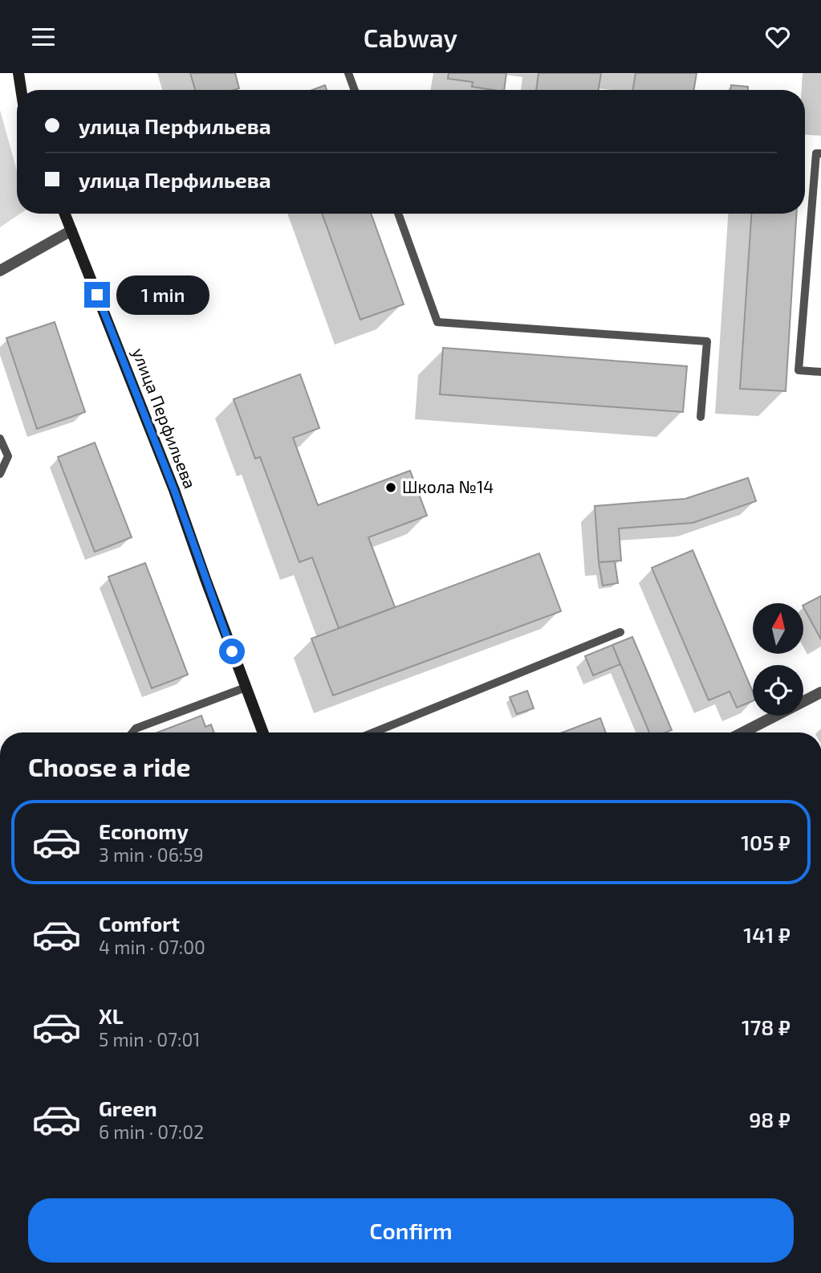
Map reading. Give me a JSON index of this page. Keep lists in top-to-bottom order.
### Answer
{
  "streets": {
    "main road": ["улица Перфильева"]
  },
  "places": ["Школа №14"],
  "north": "top",
  "page": {
    "header": "Cabway",
    "banner": ["улица Перфильева", "улица Перфильева"],
    "bubble": "1 min",
    "heading": "Choose a ride",
    "list": [
      {
        "name": "Economy",
        "note": "3 min · 06:59",
        "value": "105 ₽"
      },
      {
        "name": "Comfort",
        "note": "4 min · 07:00",
        "value": "141 ₽"
      },
      {
        "name": "XL",
        "note": "5 min · 07:01",
        "value": "178 ₽"
      },
      {
        "name": "Green",
        "note": "6 min · 07:02",
        "value": "98 ₽"
      }
    ],
    "buttons": "Confirm"
  }
}
